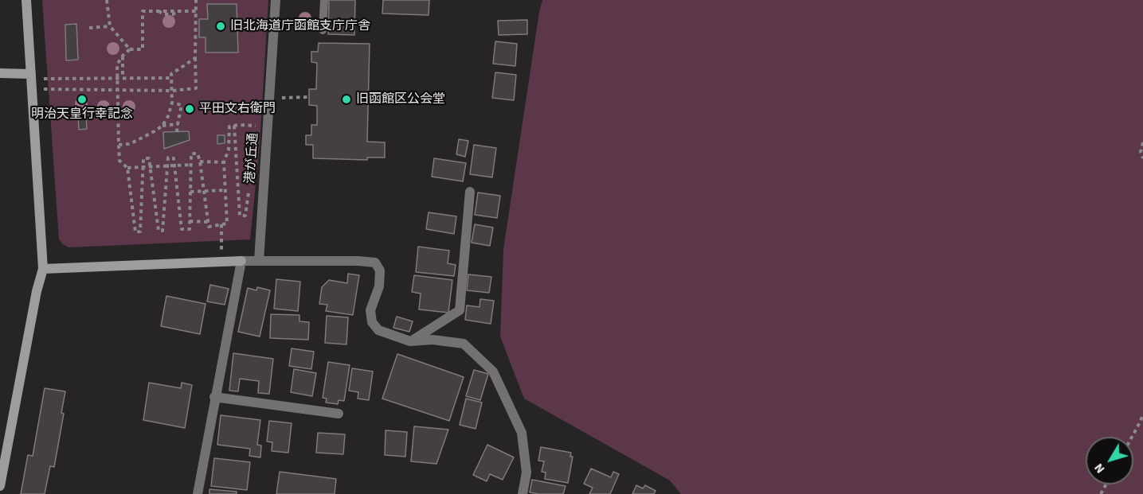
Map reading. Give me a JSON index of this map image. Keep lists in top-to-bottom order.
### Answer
{
  "streets": {
    "street": ["港が丘通"]
  },
  "places": [
    "旧北海道庁函館支庁庁舎",
    "明治天皇行幸記念",
    "旧函館区公会堂",
    "平田文右衛門"
  ],
  "north": "bottom left"
}
